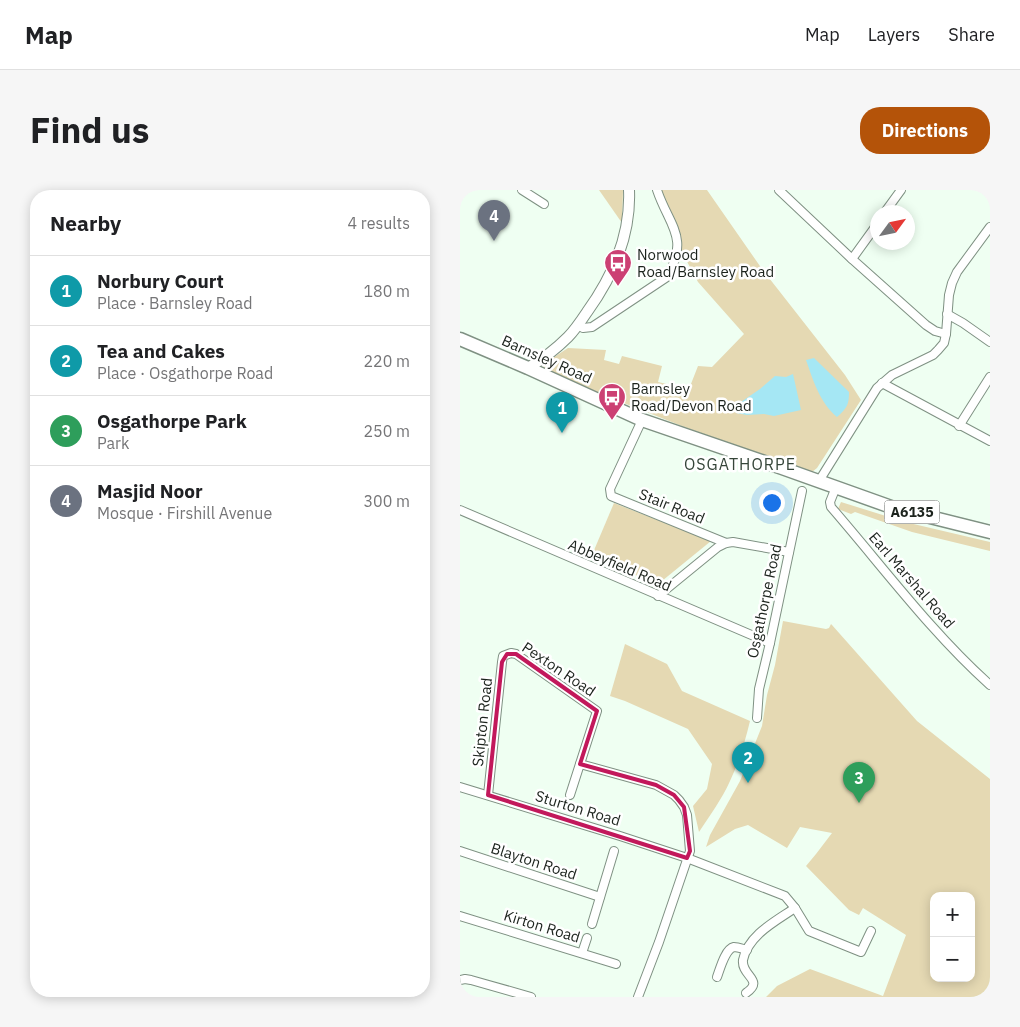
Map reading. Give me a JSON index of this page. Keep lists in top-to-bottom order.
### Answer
{
  "streets": {
    "main road": ["Barnsley Road", "A6135"],
    "street": [
      "Stair Road",
      "Abbeyfield Road",
      "Earl Marshal Road",
      "Osgathorpe Road",
      "Pexton Road",
      "Skipton Road",
      "Sturton Road",
      "Blayton Road",
      "Kirton Road"
    ]
  },
  "crossings": [
    ["Barnsley Road", "Stair Road"],
    ["Barnsley Road", "Earl Marshal Road"],
    ["Stair Road", "Osgathorpe Road"],
    ["Abbeyfield Road", "Osgathorpe Road"],
    ["Pexton Road", "Skipton Road"],
    ["Skipton Road", "Sturton Road"]
  ],
  "districts": ["OSGATHORPE"],
  "places": {
    "bus stop": ["Norwood Road/Barnsley Road", "Barnsley Road/Devon Road"]
  },
  "north": "top right",
  "page": {
    "header": "Map",
    "nav": ["Map", "Layers", "Share"],
    "title": "Find us",
    "buttons": "Directions",
    "heading": ["Nearby", "4 results"],
    "pins": [
      "4",
      "1",
      "2",
      "3"
    ],
    "list": [
      {
        "mark": "1",
        "name": "Norbury Court",
        "note": "Place · Barnsley Road",
        "value": "180 m"
      },
      {
        "mark": "2",
        "name": "Tea and Cakes",
        "note": "Place · Osgathorpe Road",
        "value": "220 m"
      },
      {
        "mark": "3",
        "name": "Osgathorpe Park",
        "note": "Park",
        "value": "250 m"
      },
      {
        "mark": "4",
        "name": "Masjid Noor",
        "note": "Mosque · Firshill Avenue",
        "value": "300 m"
      }
    ],
    "map_buttons": ["+", "−"]
  }
}
